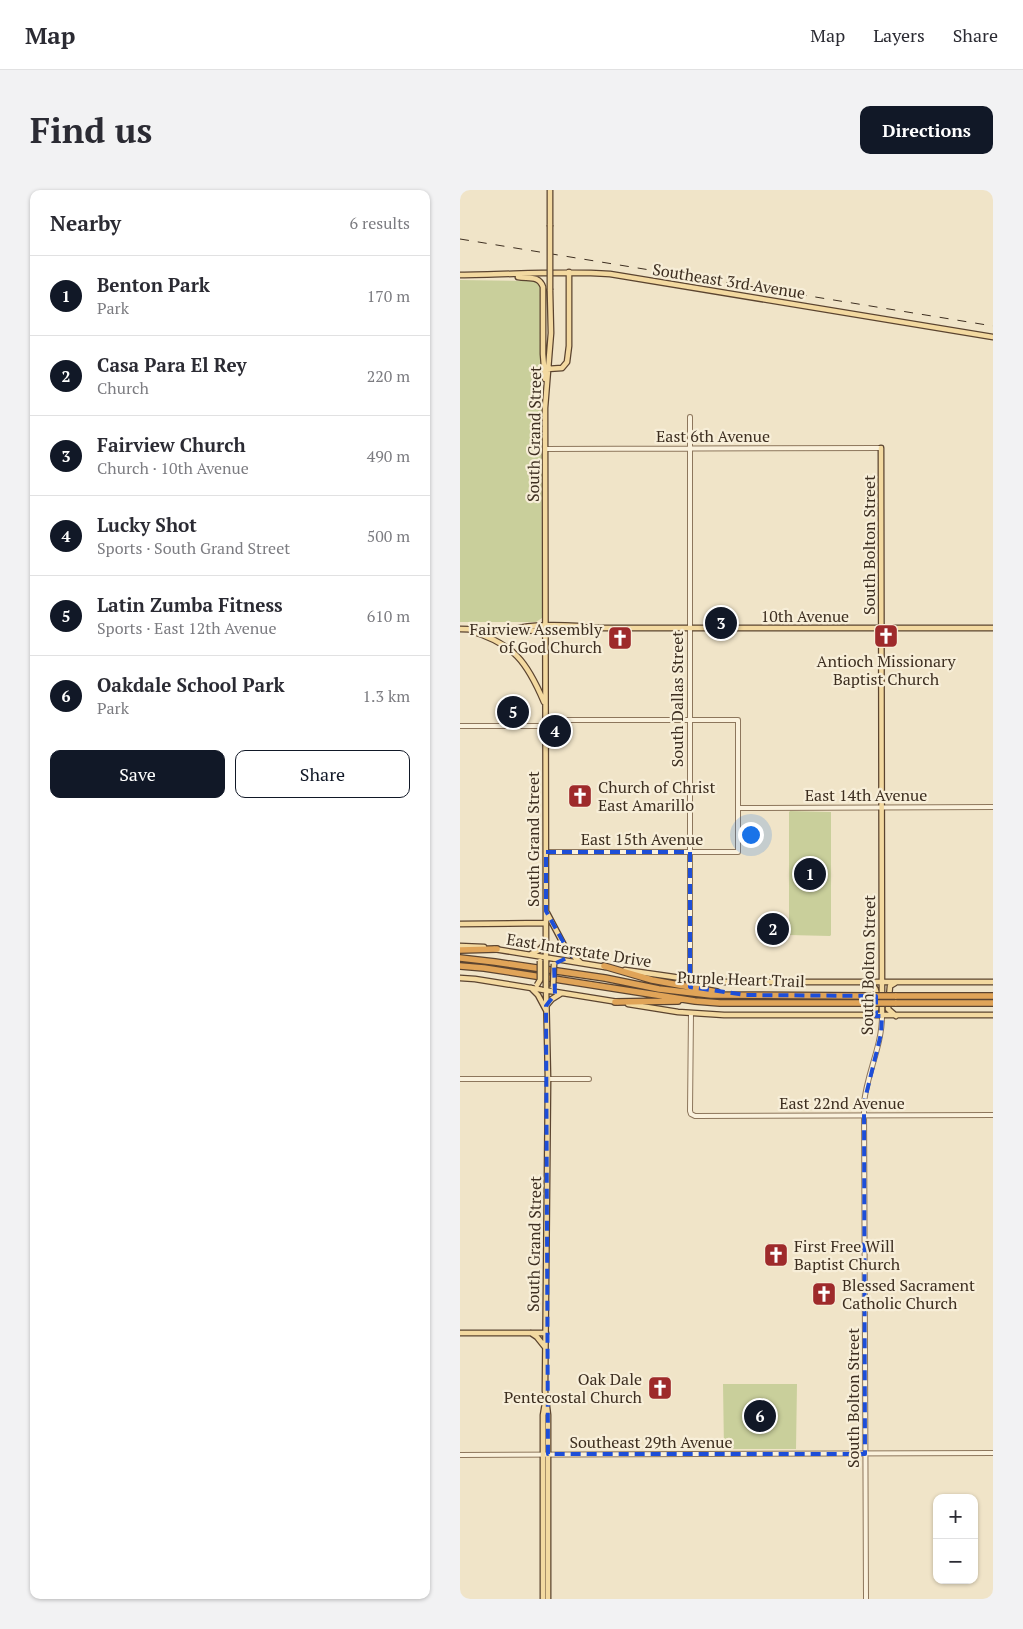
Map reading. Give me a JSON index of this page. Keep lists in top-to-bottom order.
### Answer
{
  "streets": {
    "highway": ["Purple Heart Trail"],
    "main road": [
      "Southeast 3rd Avenue",
      "South Grand Street",
      "South Bolton Street",
      "10th Avenue",
      "East Interstate Drive"
    ],
    "street": [
      "East 6th Avenue",
      "South Dallas Street",
      "East 14th Avenue",
      "East 15th Avenue",
      "East 22nd Avenue",
      "Southeast 29th Avenue"
    ]
  },
  "crossings": [
    ["South Grand Street", "East 6th Avenue"],
    ["South Grand Street", "10th Avenue"],
    ["South Grand Street", "East 15th Avenue"],
    ["South Grand Street", "East Interstate Drive"],
    ["South Grand Street", "Southeast 29th Avenue"],
    ["East 6th Avenue", "South Bolton Street"],
    ["East 6th Avenue", "South Dallas Street"],
    ["South Bolton Street", "10th Avenue"],
    ["South Bolton Street", "East 14th Avenue"],
    ["South Bolton Street", "East Interstate Drive"],
    ["South Bolton Street", "East 22nd Avenue"],
    ["South Bolton Street", "Southeast 29th Avenue"],
    ["10th Avenue", "South Dallas Street"],
    ["South Dallas Street", "East 15th Avenue"],
    ["South Dallas Street", "East Interstate Drive"],
    ["East 14th Avenue", "East 15th Avenue"]
  ],
  "places": {
    "church": [
      "Antioch Missionary Baptist Church",
      "Fairview Assembly of God Church",
      "Church of Christ East Amarillo",
      "First Free Will Baptist Church",
      "Blessed Sacrament Catholic Church",
      "Oak Dale Pentecostal Church"
    ]
  },
  "page": {
    "header": "Map",
    "nav": ["Map", "Layers", "Share"],
    "buttons": [
      "Directions",
      ["Save", "Share"]
    ],
    "title": "Find us",
    "heading": ["Nearby", "6 results"],
    "list": [
      {
        "mark": "1",
        "name": "Benton Park",
        "note": "Park",
        "value": "170 m"
      },
      {
        "mark": "2",
        "name": "Casa Para El Rey",
        "note": "Church",
        "value": "220 m"
      },
      {
        "mark": "3",
        "name": "Fairview Church",
        "note": "Church · 10th Avenue",
        "value": "490 m"
      },
      {
        "mark": "4",
        "name": "Lucky Shot",
        "note": "Sports · South Grand Street",
        "value": "500 m"
      },
      {
        "mark": "5",
        "name": "Latin Zumba Fitness",
        "note": "Sports · East 12th Avenue",
        "value": "610 m"
      },
      {
        "mark": "6",
        "name": "Oakdale School Park",
        "note": "Park",
        "value": "1.3 km"
      }
    ],
    "pins": [
      "3",
      "5",
      "4",
      "1",
      "2",
      "6"
    ],
    "map_buttons": ["+", "−"]
  }
}
